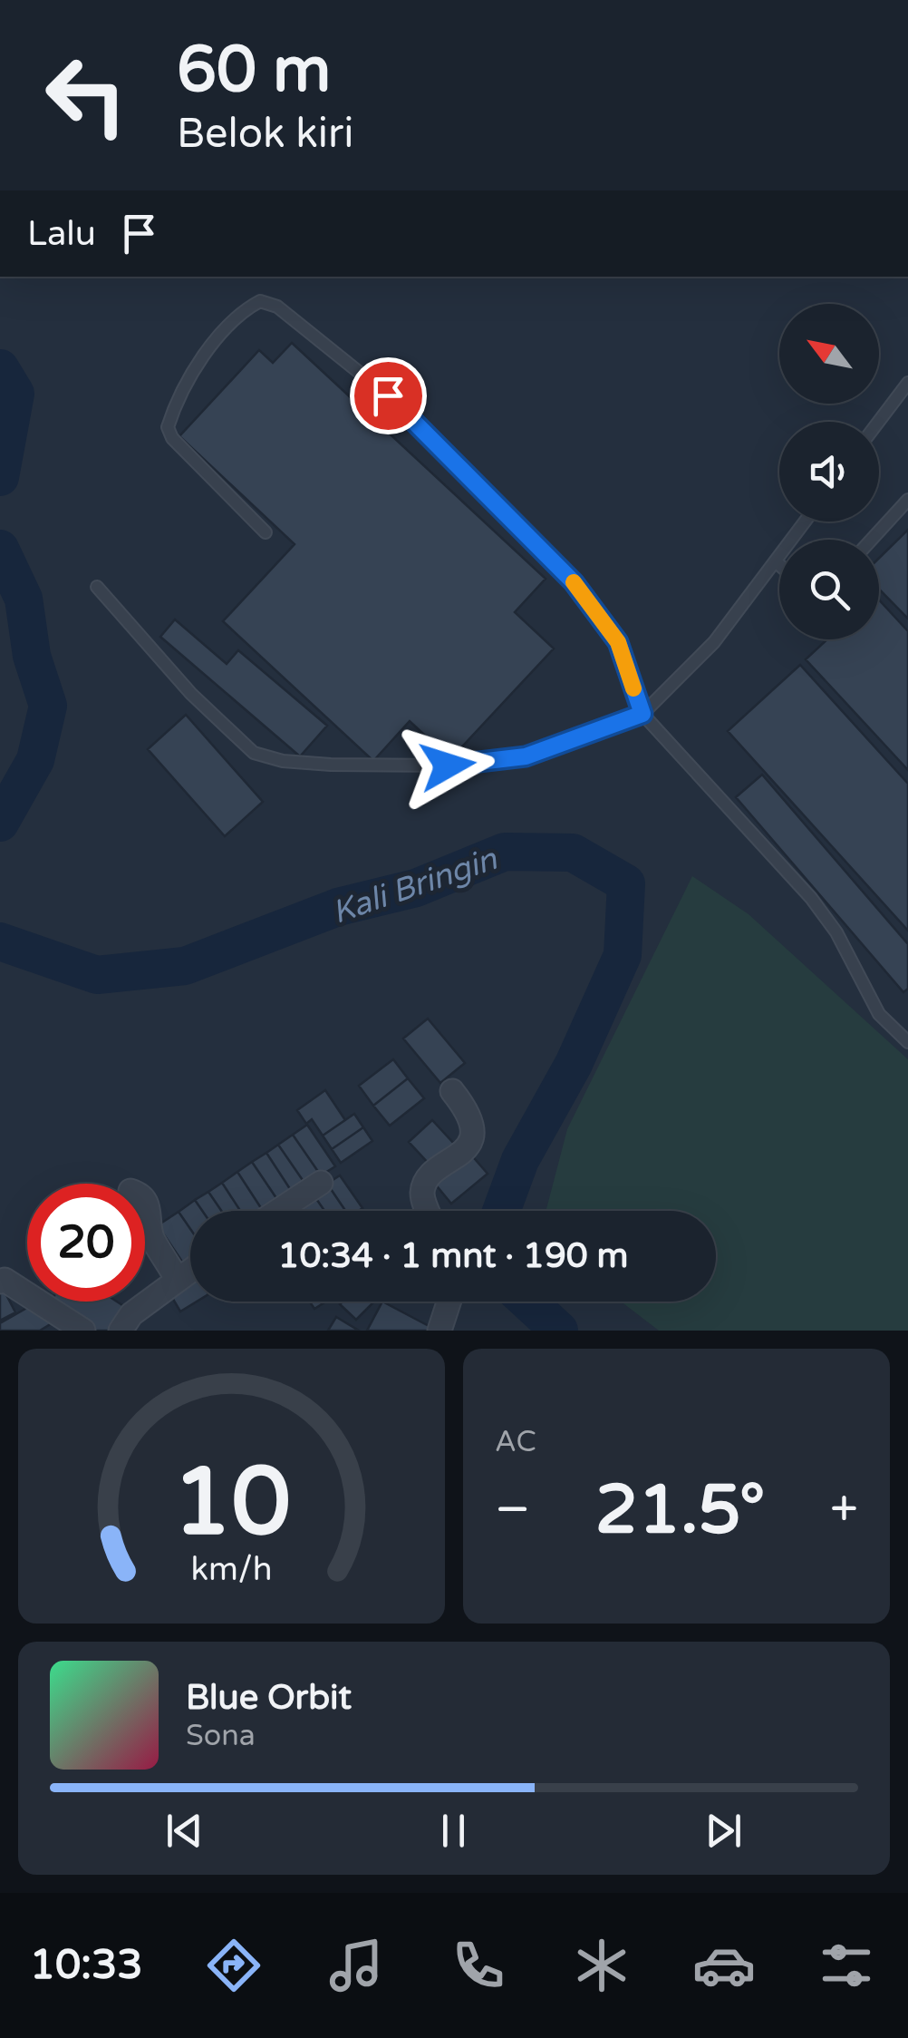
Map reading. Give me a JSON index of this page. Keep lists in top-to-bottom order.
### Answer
{
  "water": ["Kali Bringin"],
  "north": "top left",
  "page": {
    "turn": ["60 m", "Belok kiri"],
    "then": "Lalu",
    "limit": "20",
    "trip": "10:34 · 1 mnt · 190 m",
    "tile": "AC",
    "heat": ["−", "21.5°", "+"],
    "song": ["Blue Orbit", "Sona"],
    "tabs": "10:33",
    "gauge": ["10", "km/h"]
  }
}
